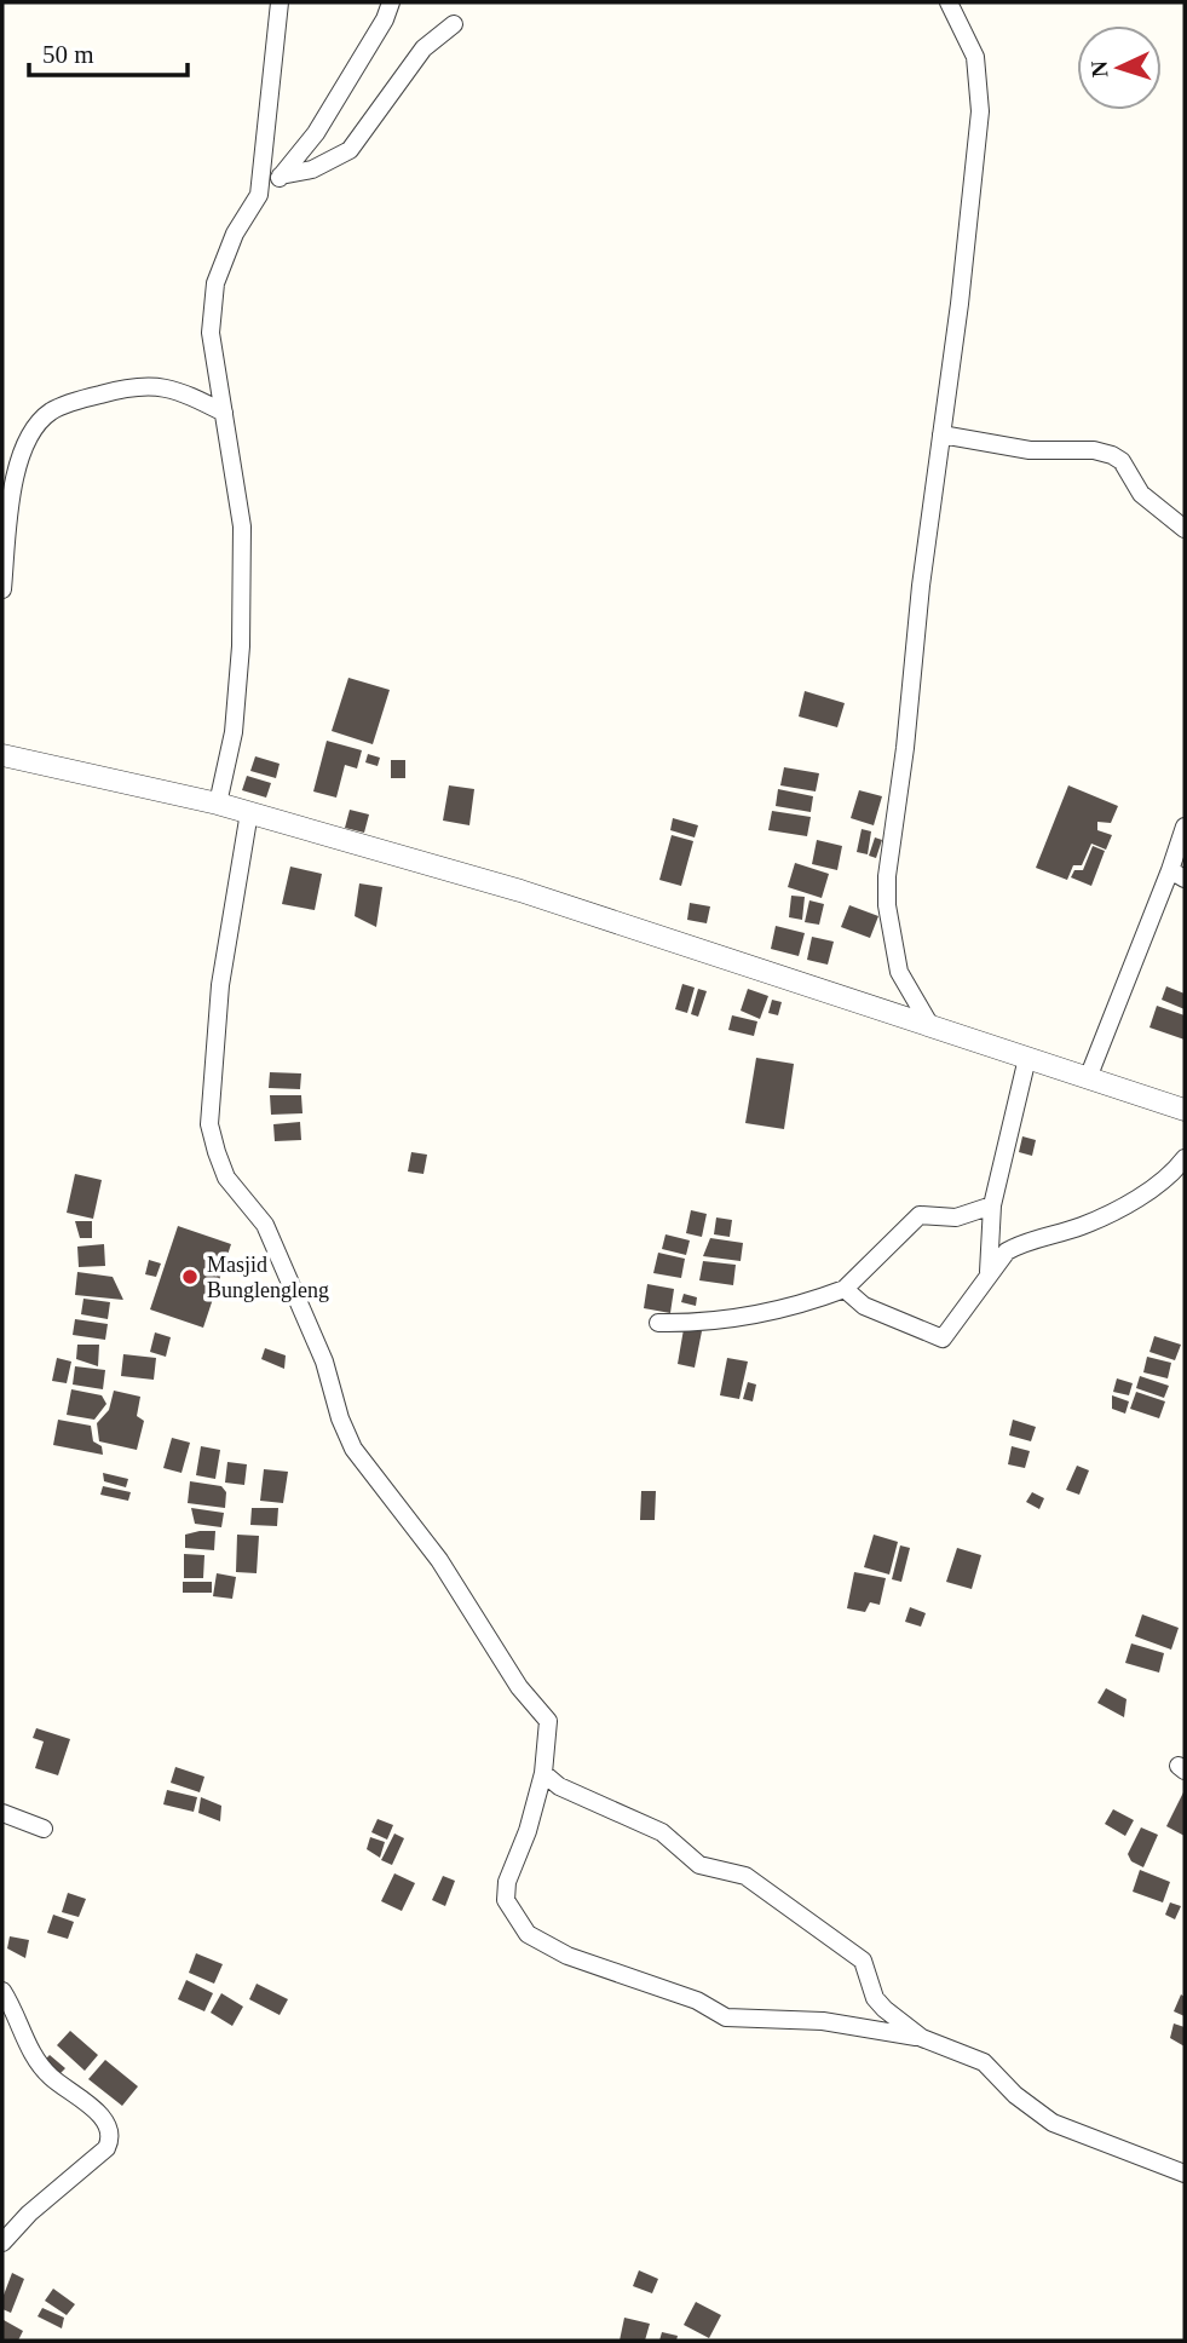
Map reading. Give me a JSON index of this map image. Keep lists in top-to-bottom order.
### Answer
{
  "places": ["Masjid Bunglengleng"],
  "scale_bar": "50 m",
  "north": "left"
}
